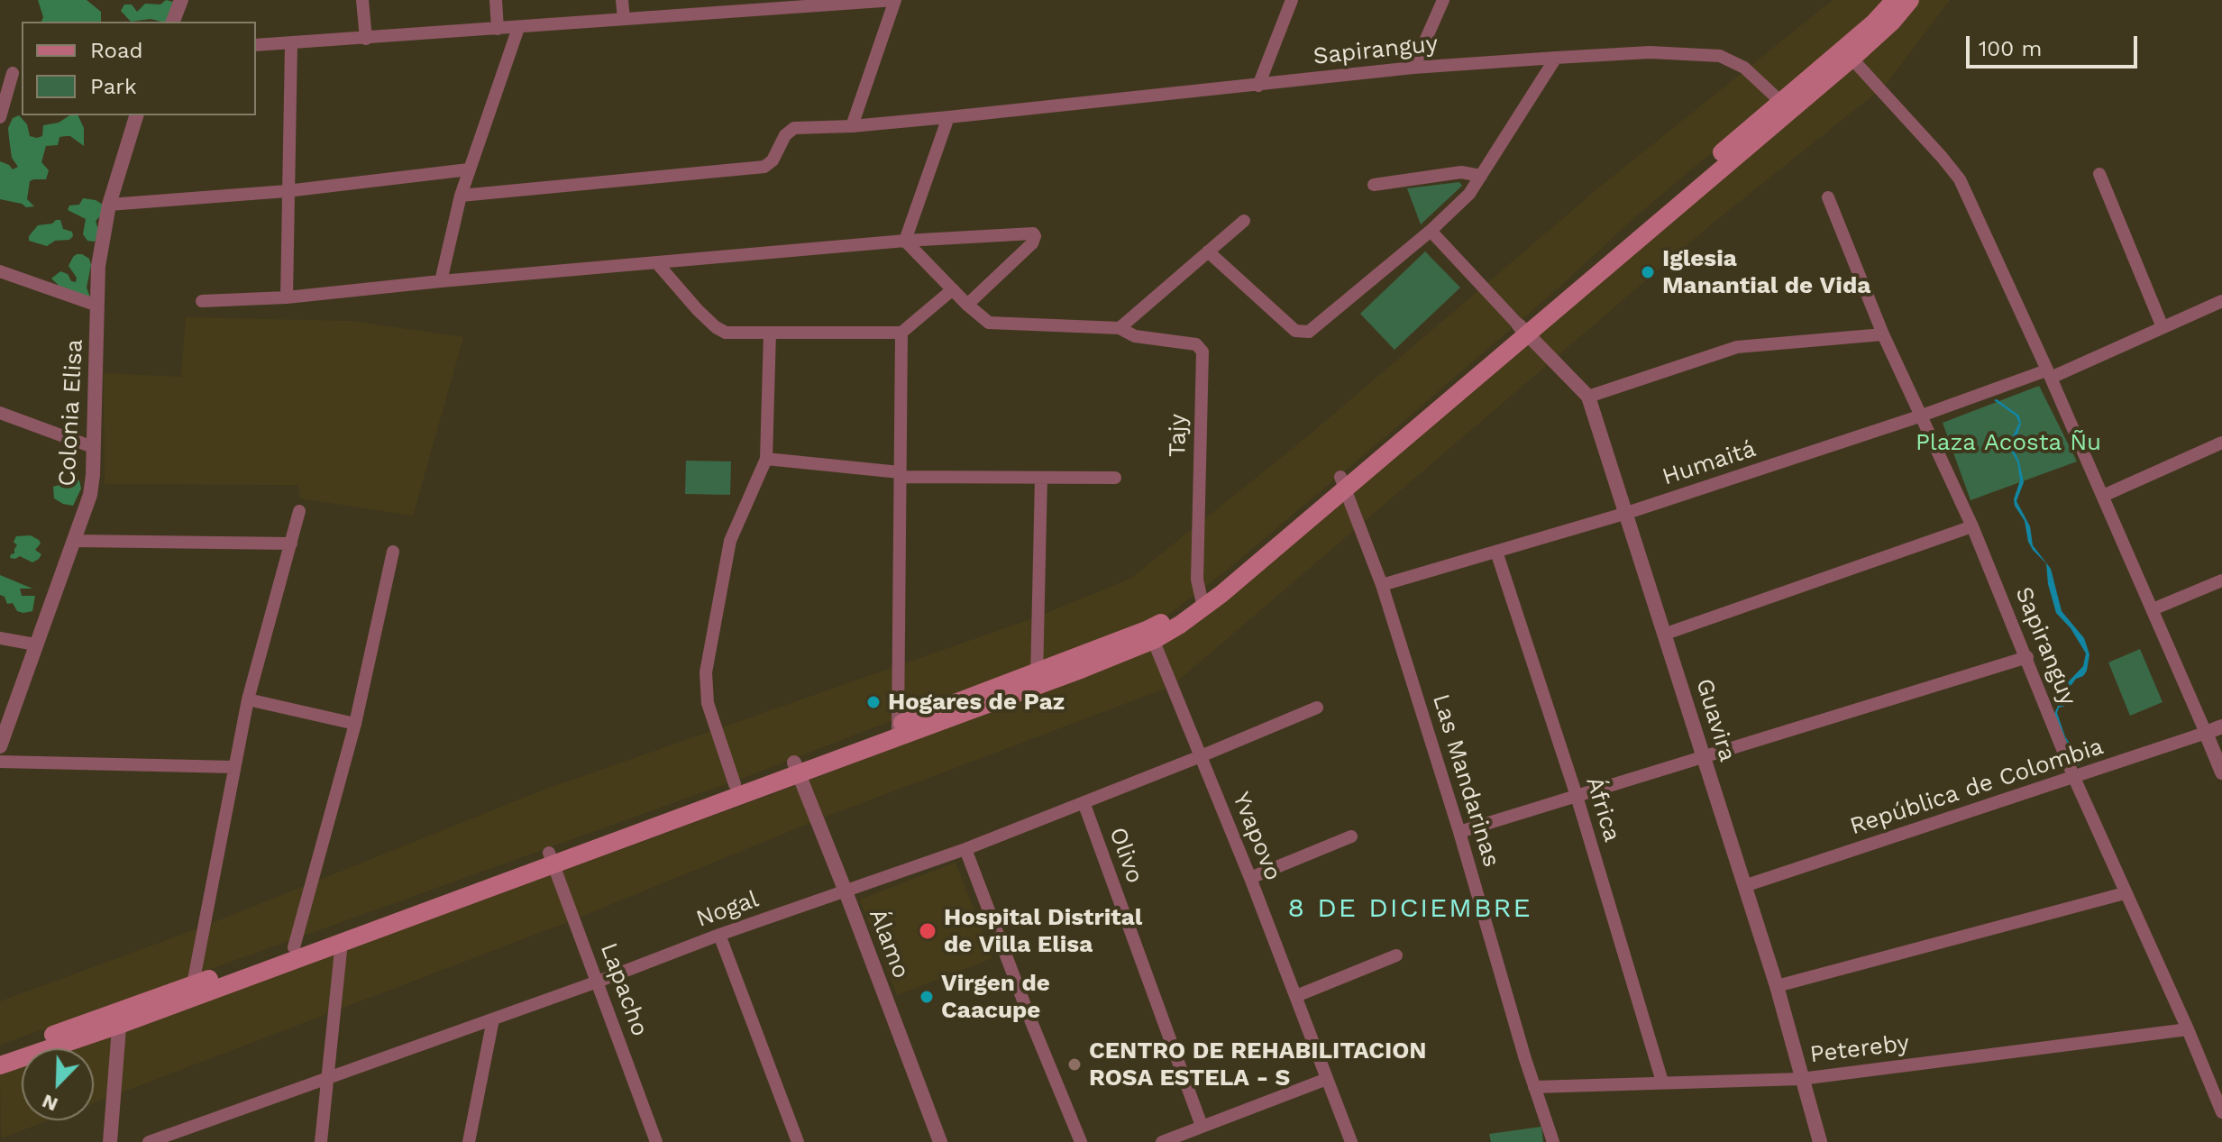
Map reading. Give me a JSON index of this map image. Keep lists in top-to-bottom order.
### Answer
{
  "streets": {
    "street": [
      "Sapiranguy",
      "Colonia Elisa",
      "Tajy",
      "Humaitá",
      "Guavira",
      "Las Mandarinas",
      "República de Colombia",
      "África",
      "Yvapovo",
      "Olivo",
      "Nogal",
      "Álamo",
      "Lapacho",
      "Petereby"
    ]
  },
  "crossings": [
    ["Sapiranguy", "Humaitá"],
    ["Sapiranguy", "República de Colombia"],
    ["Sapiranguy", "Petereby"],
    ["Humaitá", "Guavira"],
    ["Humaitá", "Las Mandarinas"],
    ["Humaitá", "África"],
    ["Guavira", "República de Colombia"],
    ["Guavira", "Petereby"],
    ["Las Mandarinas", "Petereby"],
    ["África", "Petereby"],
    ["Yvapovo", "Nogal"],
    ["Olivo", "Nogal"],
    ["Nogal", "Álamo"],
    ["Nogal", "Lapacho"]
  ],
  "districts": ["8 DE DICIEMBRE"],
  "parks": ["Plaza Acosta Ñu"],
  "places": [
    "Iglesia Manantial de Vida",
    "Hogares de Paz",
    "Hospital Distrital de Villa Elisa",
    "Virgen de Caacupe",
    "CENTRO DE REHABILITACION ROSA ESTELA - S"
  ],
  "legend": ["Road", "Park"],
  "scale_bar": "100 m",
  "north": "bottom left"
}
